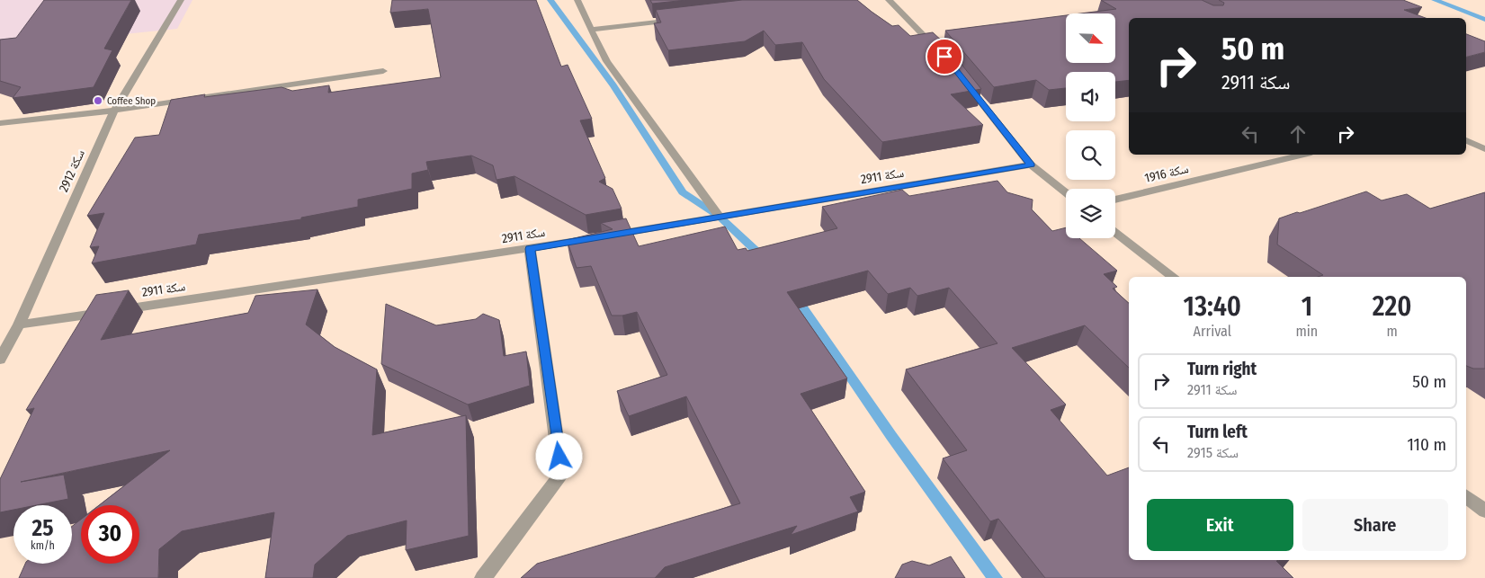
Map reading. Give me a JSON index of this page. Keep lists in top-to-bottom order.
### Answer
{
  "streets": {
    "street": ["سكة 2912", "سكة 1916", "سكة 2911"]
  },
  "crossings": [
    ["سكة 2912", "سكة 2911"]
  ],
  "places": ["Coffee Shop"],
  "north": "bottom right",
  "page": {
    "turn": ["50 m", "سكة 2911"],
    "eta": [
      "13:40",
      "Arrival",
      "1",
      "min",
      "220",
      "m"
    ],
    "list": [
      {
        "name": "Turn right",
        "note": "سكة 2911",
        "value": "50 m"
      },
      {
        "name": "Turn left",
        "note": "سكة 2915",
        "value": "110 m"
      }
    ],
    "buttons": ["Exit", "Share"],
    "speed": "25 km/h",
    "limit": "30"
  }
}
